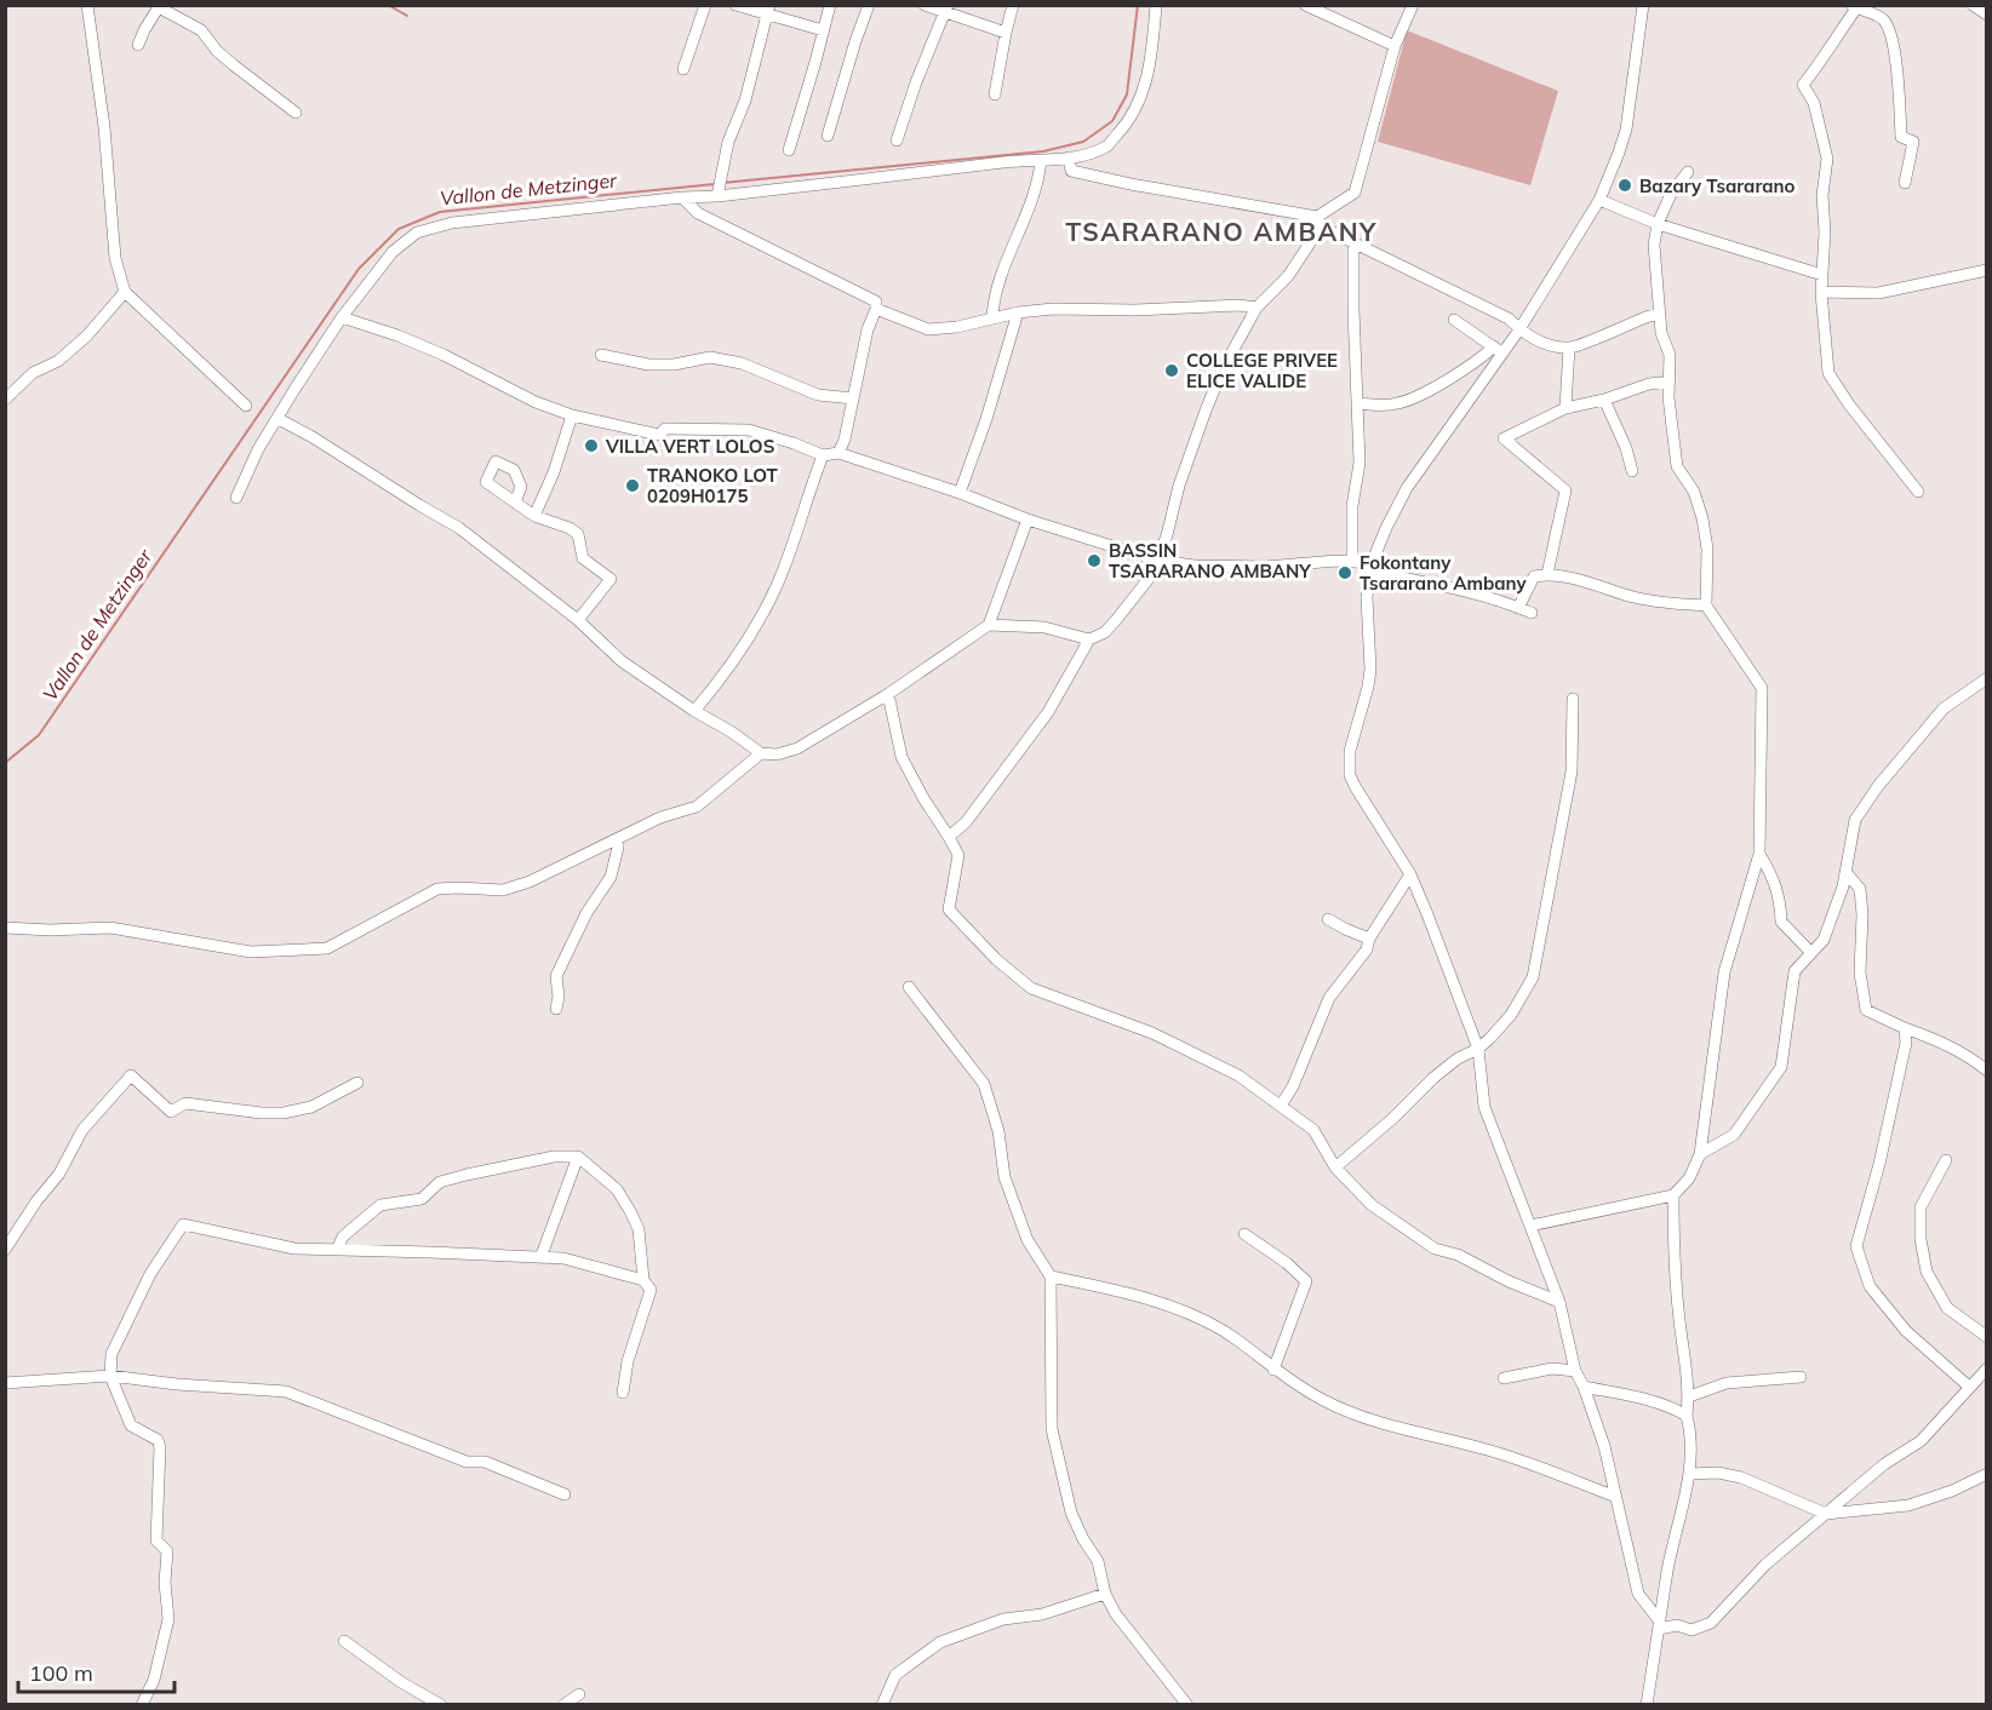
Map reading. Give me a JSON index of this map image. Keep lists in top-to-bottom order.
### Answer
{
  "districts": ["TSARARANO AMBANY"],
  "water": ["Vallon de Metzinger"],
  "places": [
    "Bazary Tsararano",
    "COLLEGE PRIVEE ELICE VALIDE",
    "VILLA VERT LOLOS",
    "TRANOKO LOT 0209H0175",
    "BASSIN TSARARANO AMBANY",
    "Fokontany Tsararano Ambany"
  ],
  "scale_bar": "100 m"
}
